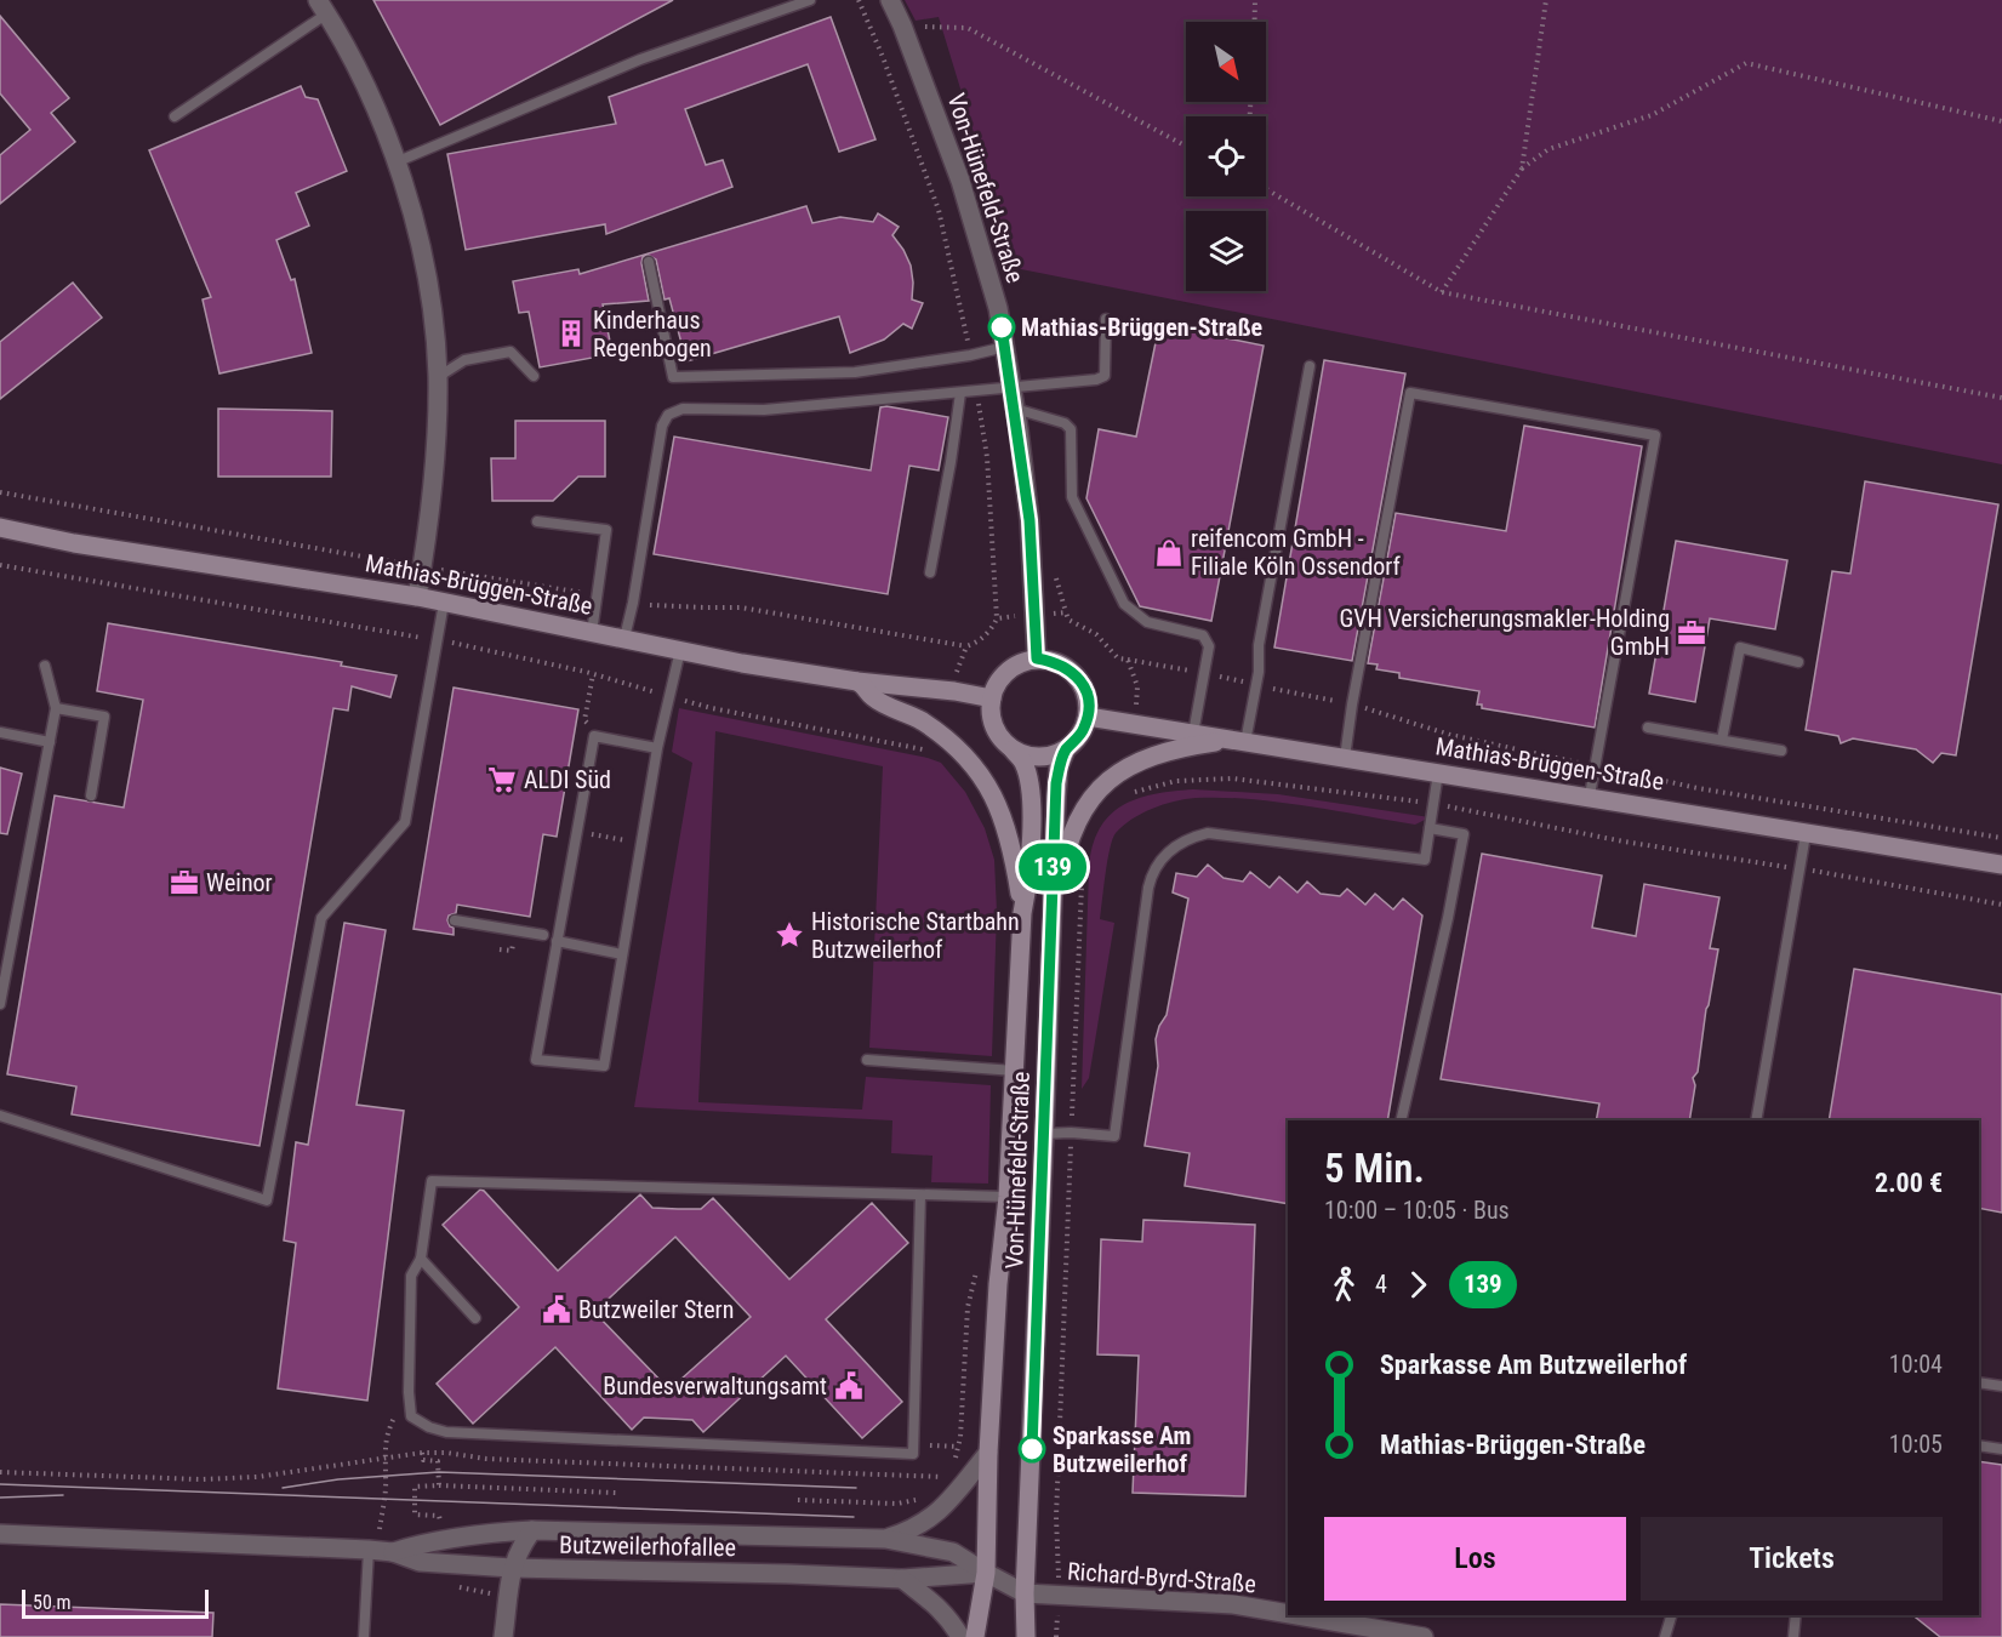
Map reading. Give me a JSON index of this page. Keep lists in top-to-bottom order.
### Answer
{
  "streets": {
    "street": [
      "Von-Hünefeld-Straße",
      "Mathias-Brüggen-Straße",
      "Butzweilerhofallee",
      "Richard-Byrd-Straße"
    ]
  },
  "crossings": [
    ["Von-Hünefeld-Straße", "Mathias-Brüggen-Straße"],
    ["Von-Hünefeld-Straße", "Butzweilerhofallee"],
    ["Von-Hünefeld-Straße", "Richard-Byrd-Straße"]
  ],
  "places": {
    "other": ["Mathias-Brüggen-Straße", "Sparkasse Am Butzweilerhof"],
    "building": ["Kinderhaus Regenbogen"],
    "shop": ["reifencom GmbH - Filiale Köln Ossendorf"],
    "office": ["GVH Versicherungsmakler-Holding GmbH", "Weinor"],
    "supermarket": ["ALDI Süd"],
    "place": ["Historische Startbahn Butzweilerhof"],
    "public building": ["Butzweiler Stern", "Bundesverwaltungsamt"]
  },
  "lines": ["bus line 139"],
  "scale_bar": "50 m",
  "north": "bottom right",
  "page": {
    "on_map": "139",
    "heading": ["5 Min.", "10:00 – 10:05 · Bus", "2.00 €"],
    "legs": ["4", "139"],
    "list": [
      {
        "name": "Sparkasse Am Butzweilerhof",
        "value": "10:04"
      },
      {
        "name": "Mathias-Brüggen-Straße",
        "value": "10:05"
      }
    ],
    "buttons": ["Los", "Tickets"],
    "scale": "50 m"
  }
}
